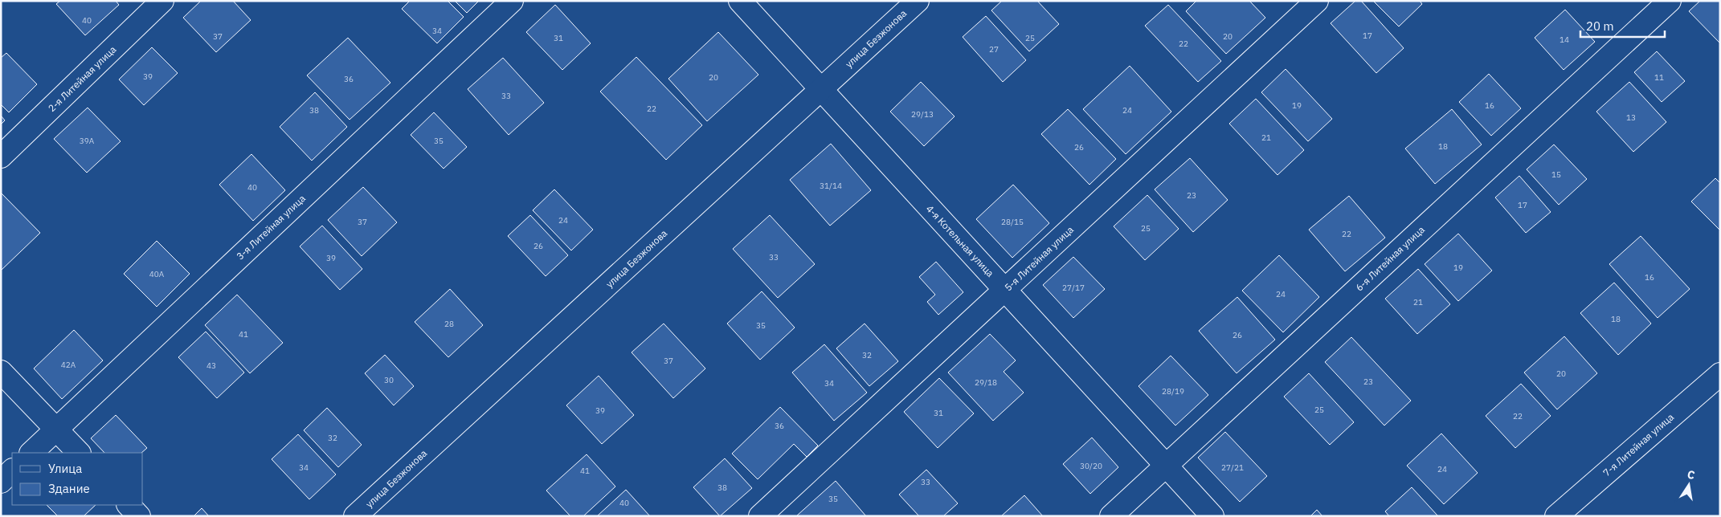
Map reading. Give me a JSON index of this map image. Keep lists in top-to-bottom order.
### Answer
{
  "streets": {
    "street": [
      "улица Безжонова",
      "2-я Литейная улица",
      "3-я Литейная улица",
      "4-я Котельная улица",
      "5-я Литейная улица",
      "6-я Литейная улица",
      "7-я Литейная улица"
    ]
  },
  "crossings": [
    ["улица Безжонова", "4-я Котельная улица"],
    ["4-я Котельная улица", "5-я Литейная улица"],
    ["4-я Котельная улица", "6-я Литейная улица"]
  ],
  "house_numbers": [
    "40",
    "34",
    "17",
    "37",
    "20",
    "31",
    "25",
    "14",
    "22",
    "27",
    "39",
    "20",
    "11",
    "36",
    "33",
    "19",
    "16",
    "22",
    "38",
    "24",
    "29/13",
    "13",
    "21",
    "39А",
    "35",
    "18",
    "26",
    "15",
    "31/14",
    "40",
    "23",
    "17",
    "24",
    "37",
    "28/15",
    "25",
    "22",
    "26",
    "33",
    "39",
    "19",
    "40А",
    "16",
    "27/17",
    "24",
    "21",
    "18",
    "28",
    "35",
    "41",
    "26",
    "32",
    "37",
    "42А",
    "43",
    "20",
    "30",
    "23",
    "29/18",
    "34",
    "28/19",
    "25",
    "39",
    "31",
    "22",
    "36",
    "32",
    "30/20",
    "34",
    "27/21",
    "24",
    "41",
    "33",
    "38",
    "35",
    "40"
  ],
  "legend": ["Улица", "Здание"],
  "scale_bar": "20 m",
  "north": "top"
}
